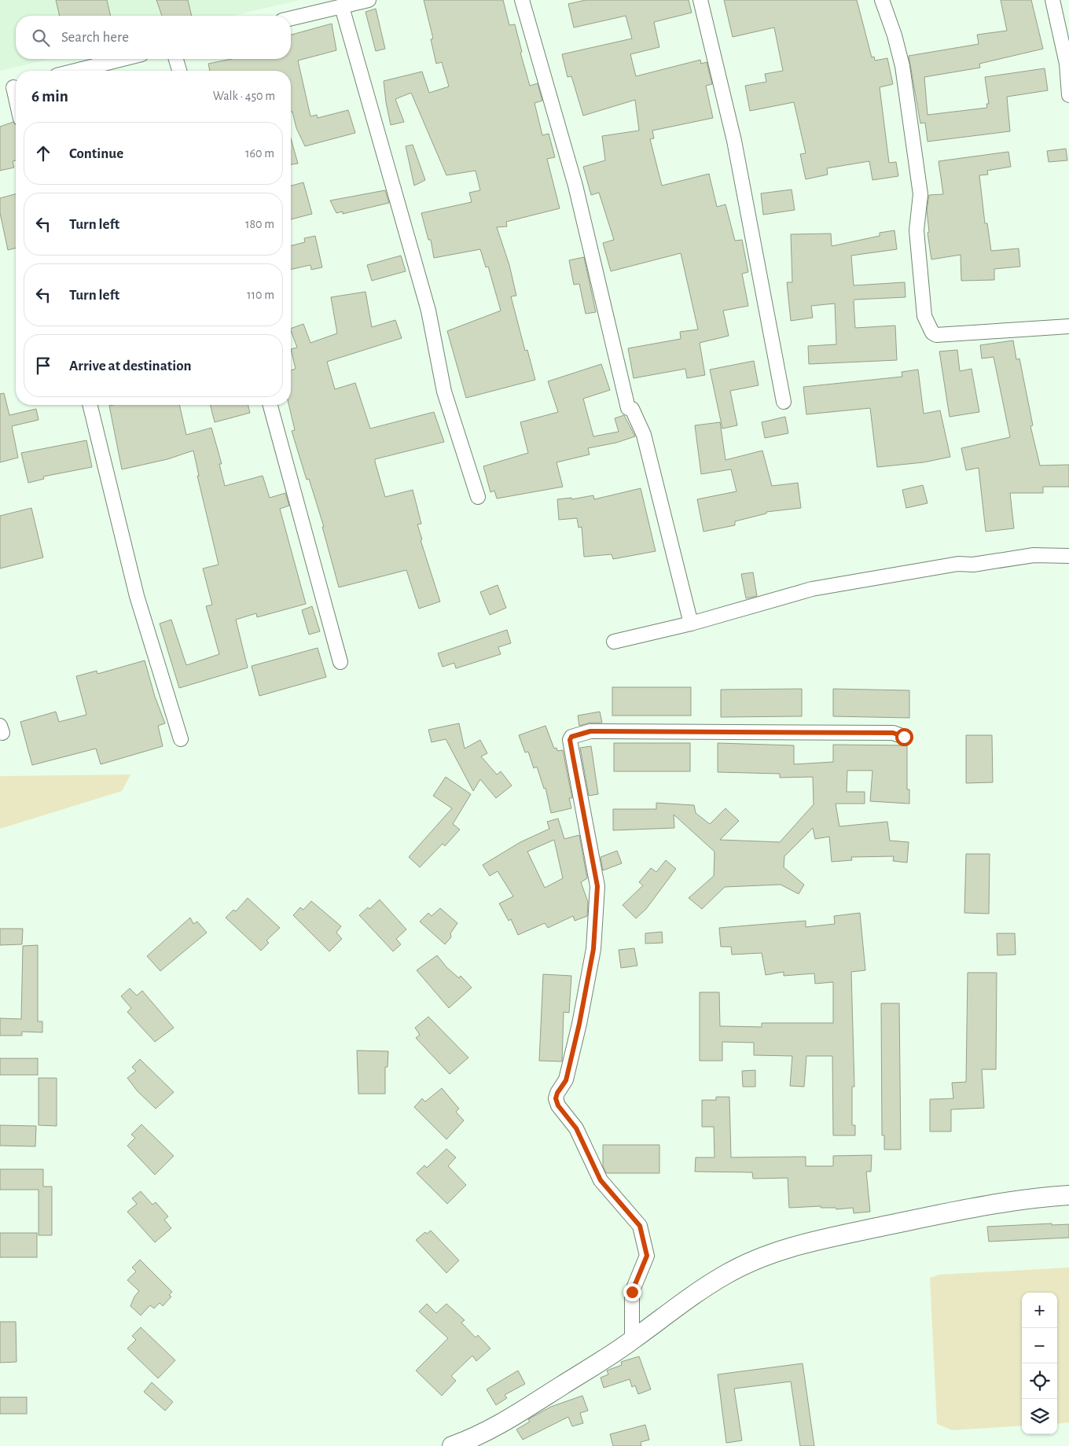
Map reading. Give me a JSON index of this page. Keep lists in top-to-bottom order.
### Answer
{
  "page": {
    "search": "Search here",
    "heading": ["6 min", "Walk · 450 m"],
    "list": [
      ["Continue", "160 m"],
      ["Turn left", "180 m"],
      ["Turn left", "110 m"],
      "Arrive at destination"
    ],
    "map_buttons": ["+", "−"]
  }
}
